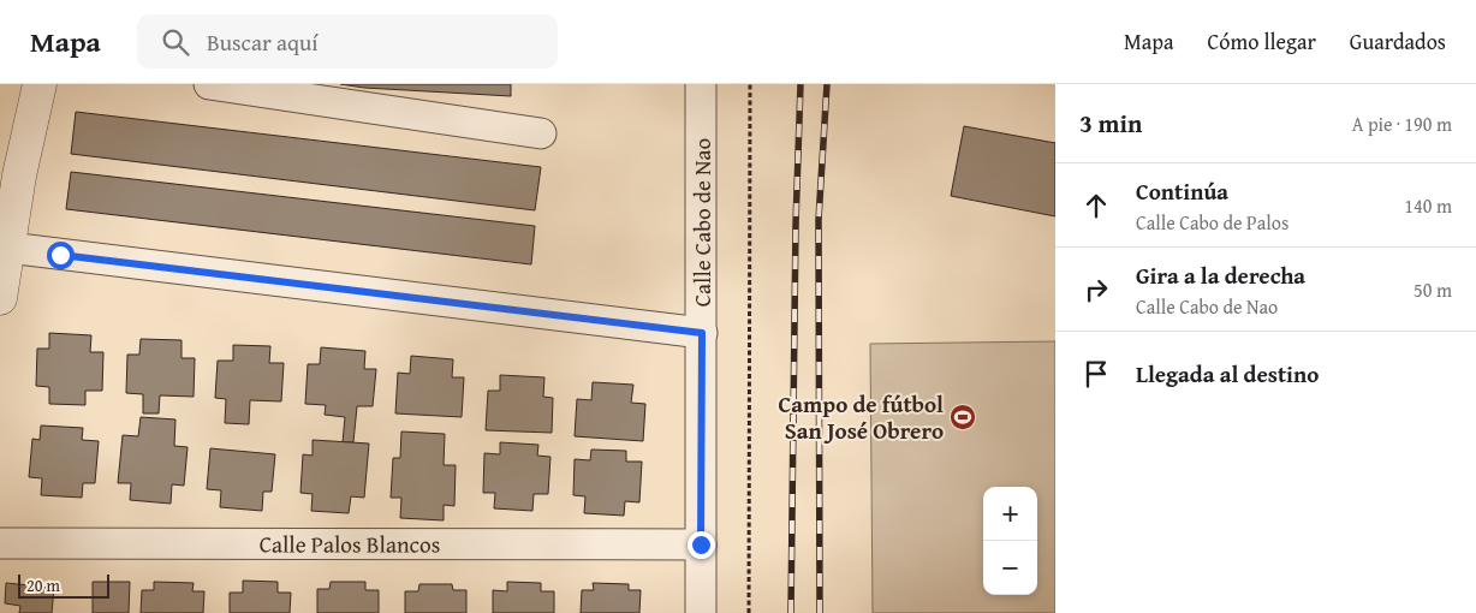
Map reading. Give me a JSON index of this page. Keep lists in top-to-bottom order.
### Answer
{
  "streets": {
    "street": ["Calle Cabo de Nao", "Calle Palos Blancos"]
  },
  "crossings": [
    ["Calle Cabo de Nao", "Calle Palos Blancos"]
  ],
  "places": {
    "sports": ["Campo de fútbol San José Obrero"]
  },
  "scale_bar": "20 m",
  "page": {
    "header": "Mapa",
    "search": "Buscar aquí",
    "nav": ["Mapa", "Cómo llegar", "Guardados"],
    "heading": ["3 min", "A pie · 190 m"],
    "list": [
      ["Continúa", "Calle Cabo de Palos", "140 m"],
      ["Gira a la derecha", "Calle Cabo de Nao", "50 m"],
      "Llegada al destino"
    ],
    "map_buttons": ["+", "−"],
    "scale": "20 m"
  }
}
